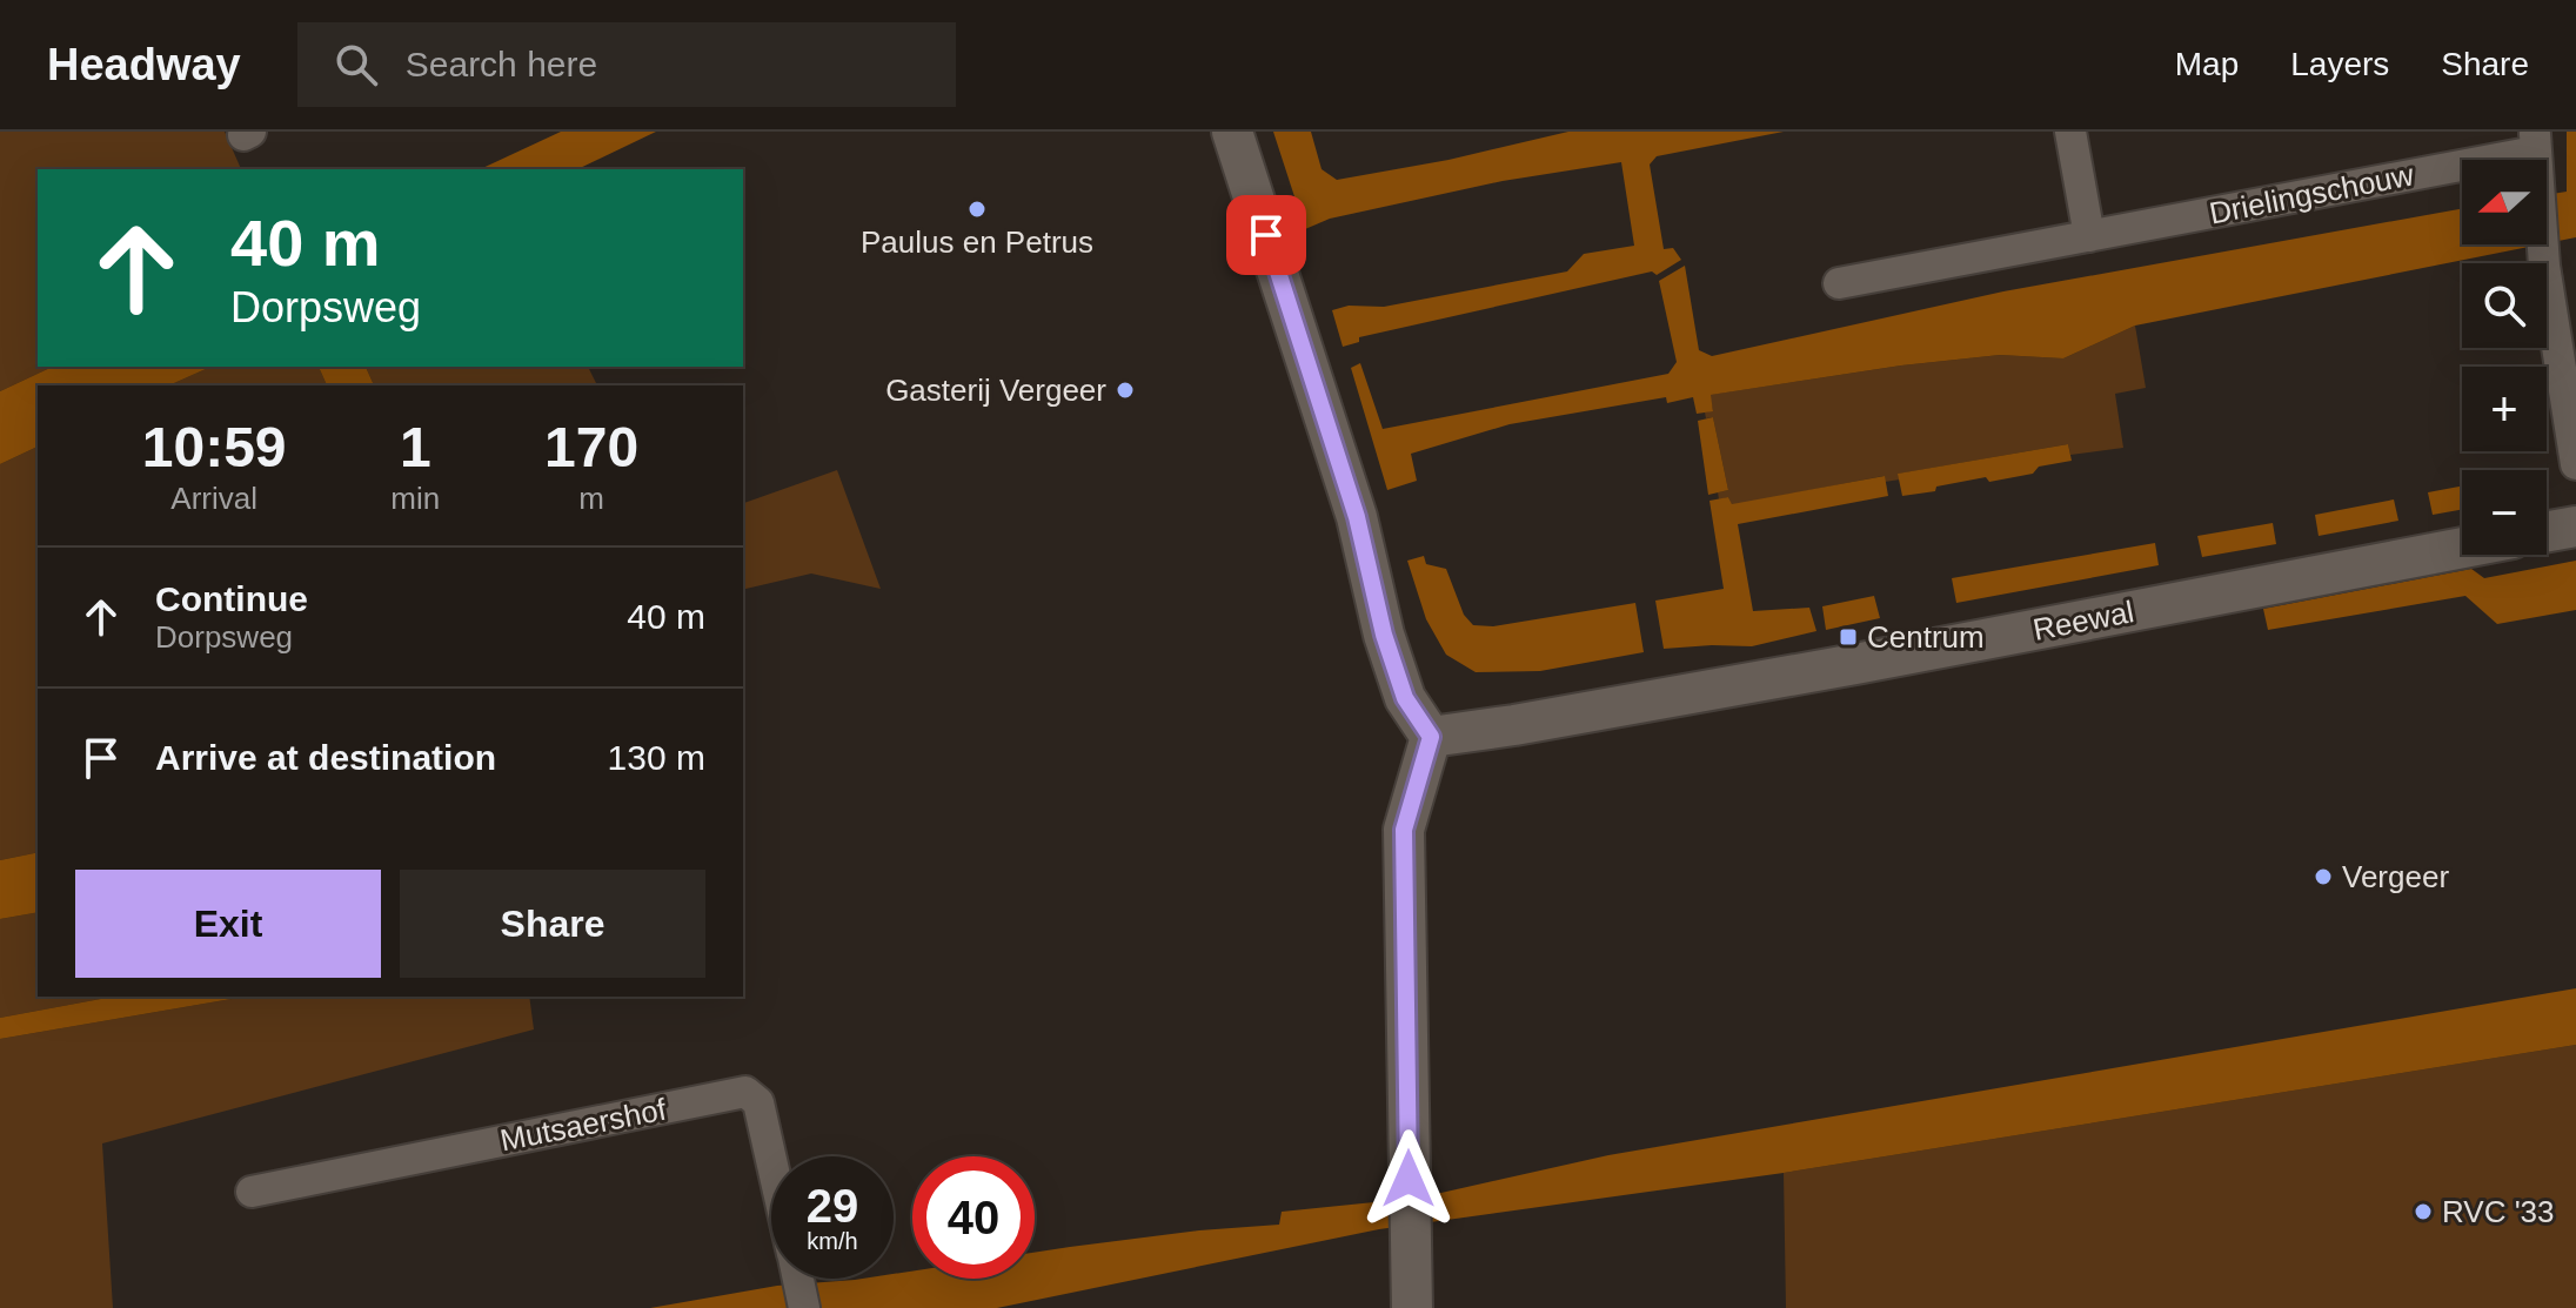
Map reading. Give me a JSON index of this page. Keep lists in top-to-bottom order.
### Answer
{
  "streets": {
    "street": ["Drielingschouw", "Reewal", "Mutsaershof"]
  },
  "places": {
    "other": [
      "Paulus en Petrus",
      "Gasterij Vergeer",
      "Vergeer",
      "RVC '33"
    ],
    "transit": ["Centrum"]
  },
  "north": "left",
  "page": {
    "header": "Headway",
    "search": "Search here",
    "nav": ["Map", "Layers", "Share"],
    "map_buttons": ["+", "−"],
    "turn": ["40 m", "Dorpsweg"],
    "eta": [
      "10:59",
      "Arrival",
      "1",
      "min",
      "170",
      "m"
    ],
    "list": [
      {
        "name": "Continue",
        "note": "Dorpsweg",
        "value": "40 m"
      },
      {
        "name": "Arrive at destination",
        "value": "130 m"
      }
    ],
    "buttons": ["Exit", "Share"],
    "speed": "29 km/h",
    "limit": "40"
  }
}
